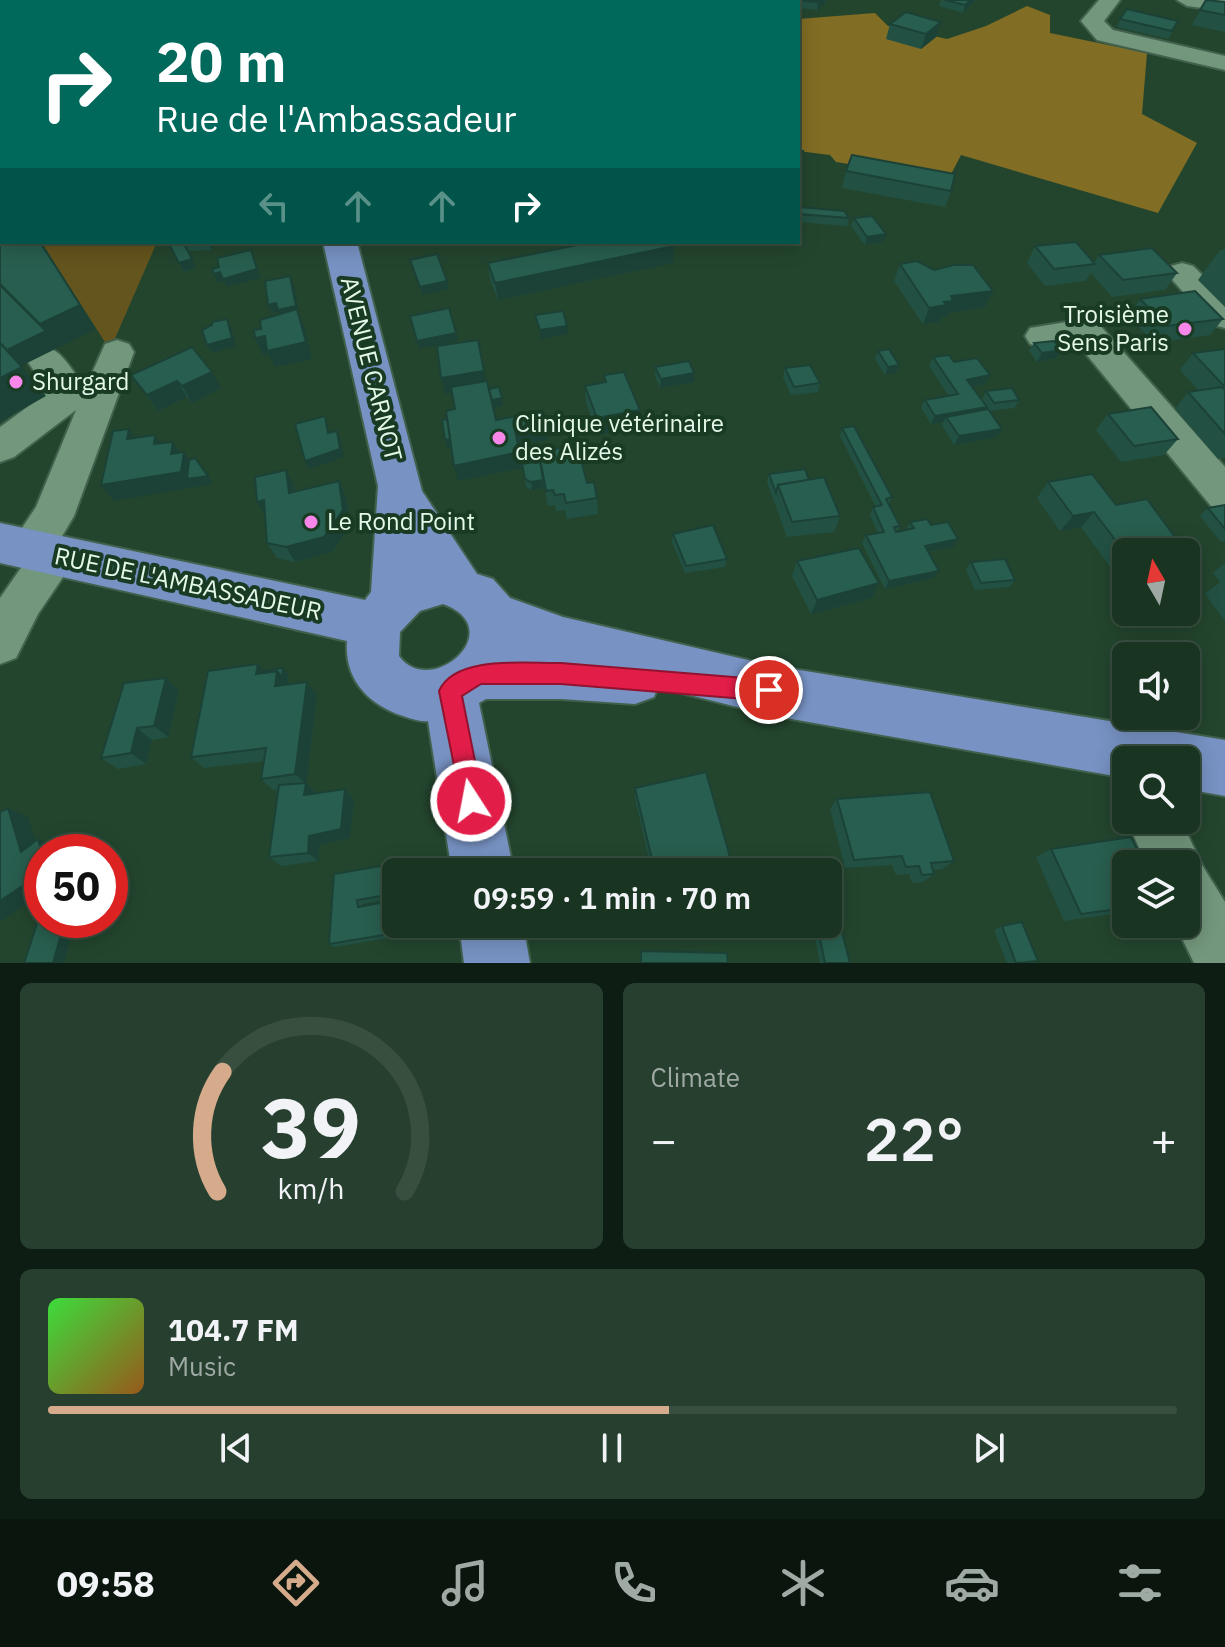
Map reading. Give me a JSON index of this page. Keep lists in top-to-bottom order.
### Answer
{
  "streets": {
    "main road": ["AVENUE CARNOT", "RUE DE L'AMBASSADEUR"]
  },
  "crossings": [
    ["AVENUE CARNOT", "RUE DE L'AMBASSADEUR"]
  ],
  "places": [
    "Troisième Sens Paris",
    "Shurgard",
    "Clinique vétérinaire des Alizés",
    "Le Rond Point"
  ],
  "north": "top",
  "page": {
    "turn": ["20 m", "Rue de l'Ambassadeur"],
    "limit": "50",
    "trip": "09:59 · 1 min · 70 m",
    "tile": "Climate",
    "heat": ["−", "22°", "+"],
    "song": ["104.7 FM", "Music"],
    "tabs": "09:58",
    "gauge": ["39", "km/h"]
  }
}
